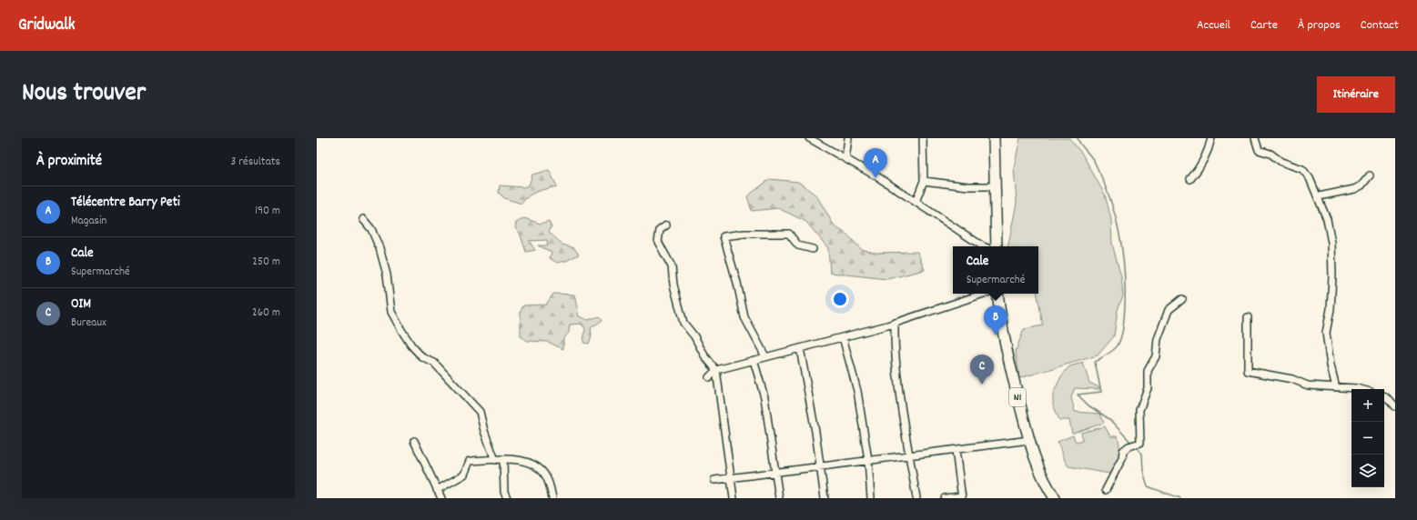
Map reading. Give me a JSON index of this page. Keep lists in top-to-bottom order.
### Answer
{
  "streets": {
    "highway": ["N1"]
  },
  "page": {
    "header": "Gridwalk",
    "nav": [
      "Accueil",
      "Carte",
      "À propos",
      "Contact"
    ],
    "title": "Nous trouver",
    "buttons": "Itinéraire",
    "heading": ["À proximité", "3 résultats"],
    "pins": ["A", "B", "C"],
    "list": [
      {
        "mark": "A",
        "name": "Télécentre Barry Peti",
        "note": "Magasin",
        "value": "190 m"
      },
      {
        "mark": "B",
        "name": "Cale",
        "note": "Supermarché",
        "value": "250 m"
      },
      {
        "mark": "C",
        "name": "OIM",
        "note": "Bureaux",
        "value": "260 m"
      }
    ],
    "popup": ["Cale", "Supermarché"],
    "map_buttons": ["+", "−"]
  }
}
